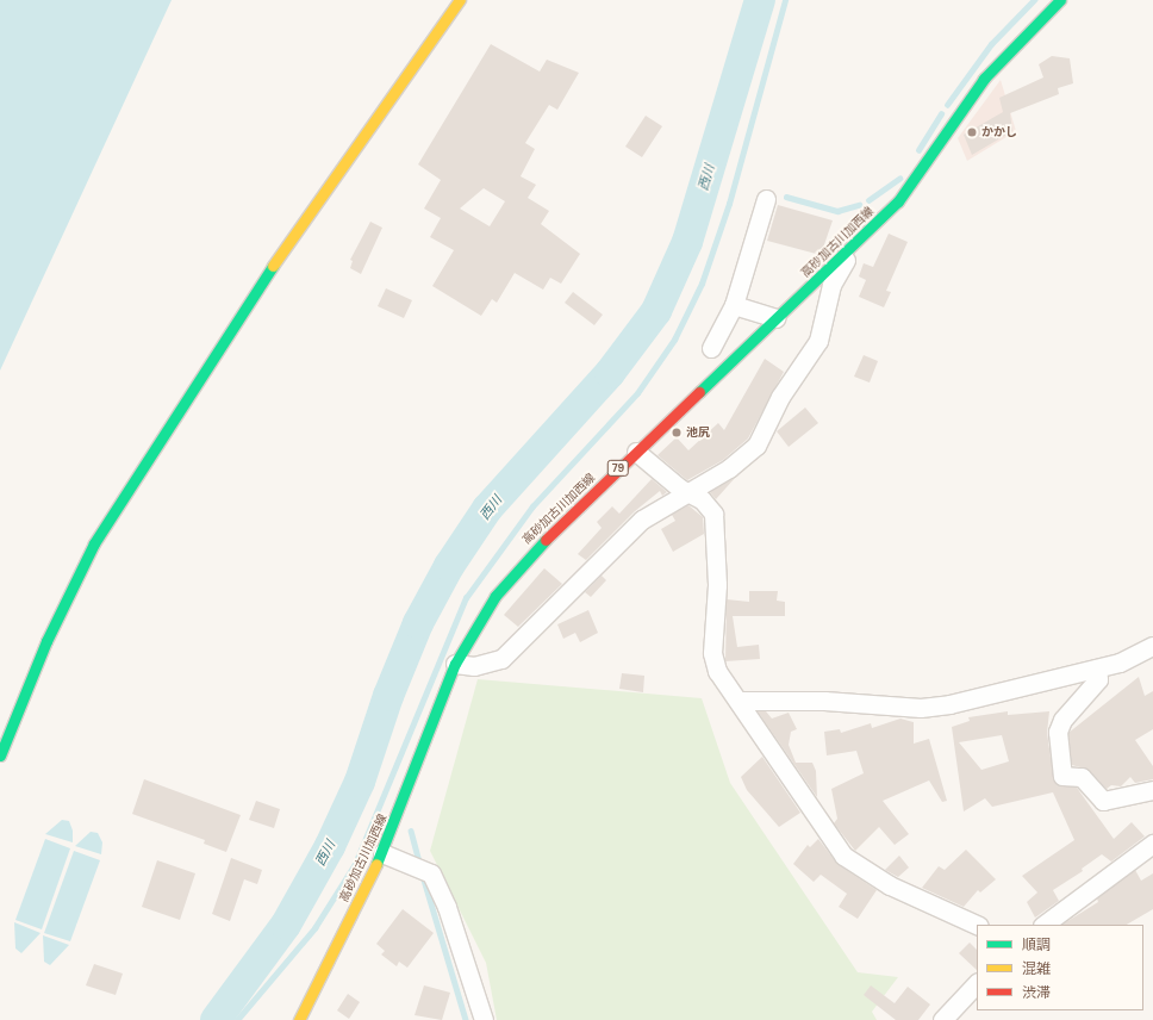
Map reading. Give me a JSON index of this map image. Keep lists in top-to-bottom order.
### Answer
{
  "streets": {
    "main road": ["高砂加古川加西線", "79"]
  },
  "water": ["西川"],
  "places": ["かかし", "池尻"],
  "legend": ["順調", "混雑", "渋滞"]
}
